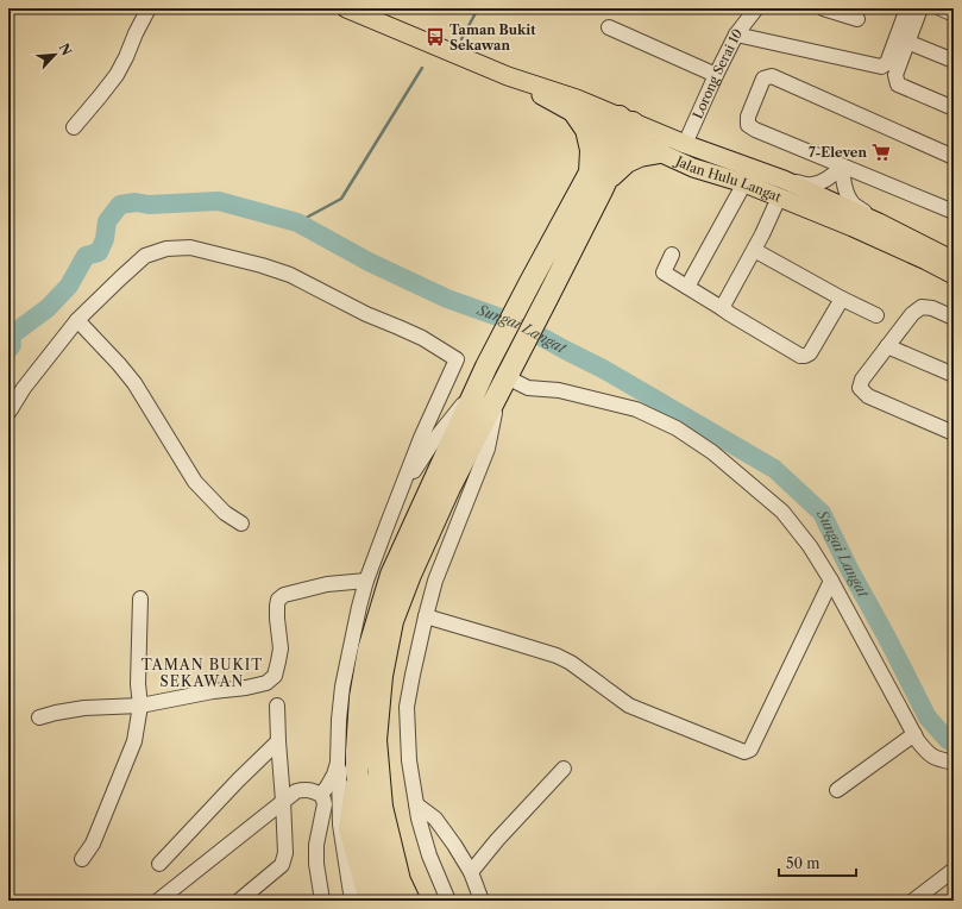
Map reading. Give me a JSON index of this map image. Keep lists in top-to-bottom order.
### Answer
{
  "streets": {
    "main road": ["Jalan Hulu Langat"],
    "street": ["Lorong Serai 10"]
  },
  "crossings": [
    ["Lorong Serai 10", "Jalan Hulu Langat"]
  ],
  "districts": ["TAMAN BUKIT SEKAWAN"],
  "water": ["Sungai Langat"],
  "places": {
    "bus stop": ["Taman Bukit Sekawan"],
    "supermarket": ["7-Eleven"]
  },
  "scale_bar": "50 m",
  "north": "top right"
}
